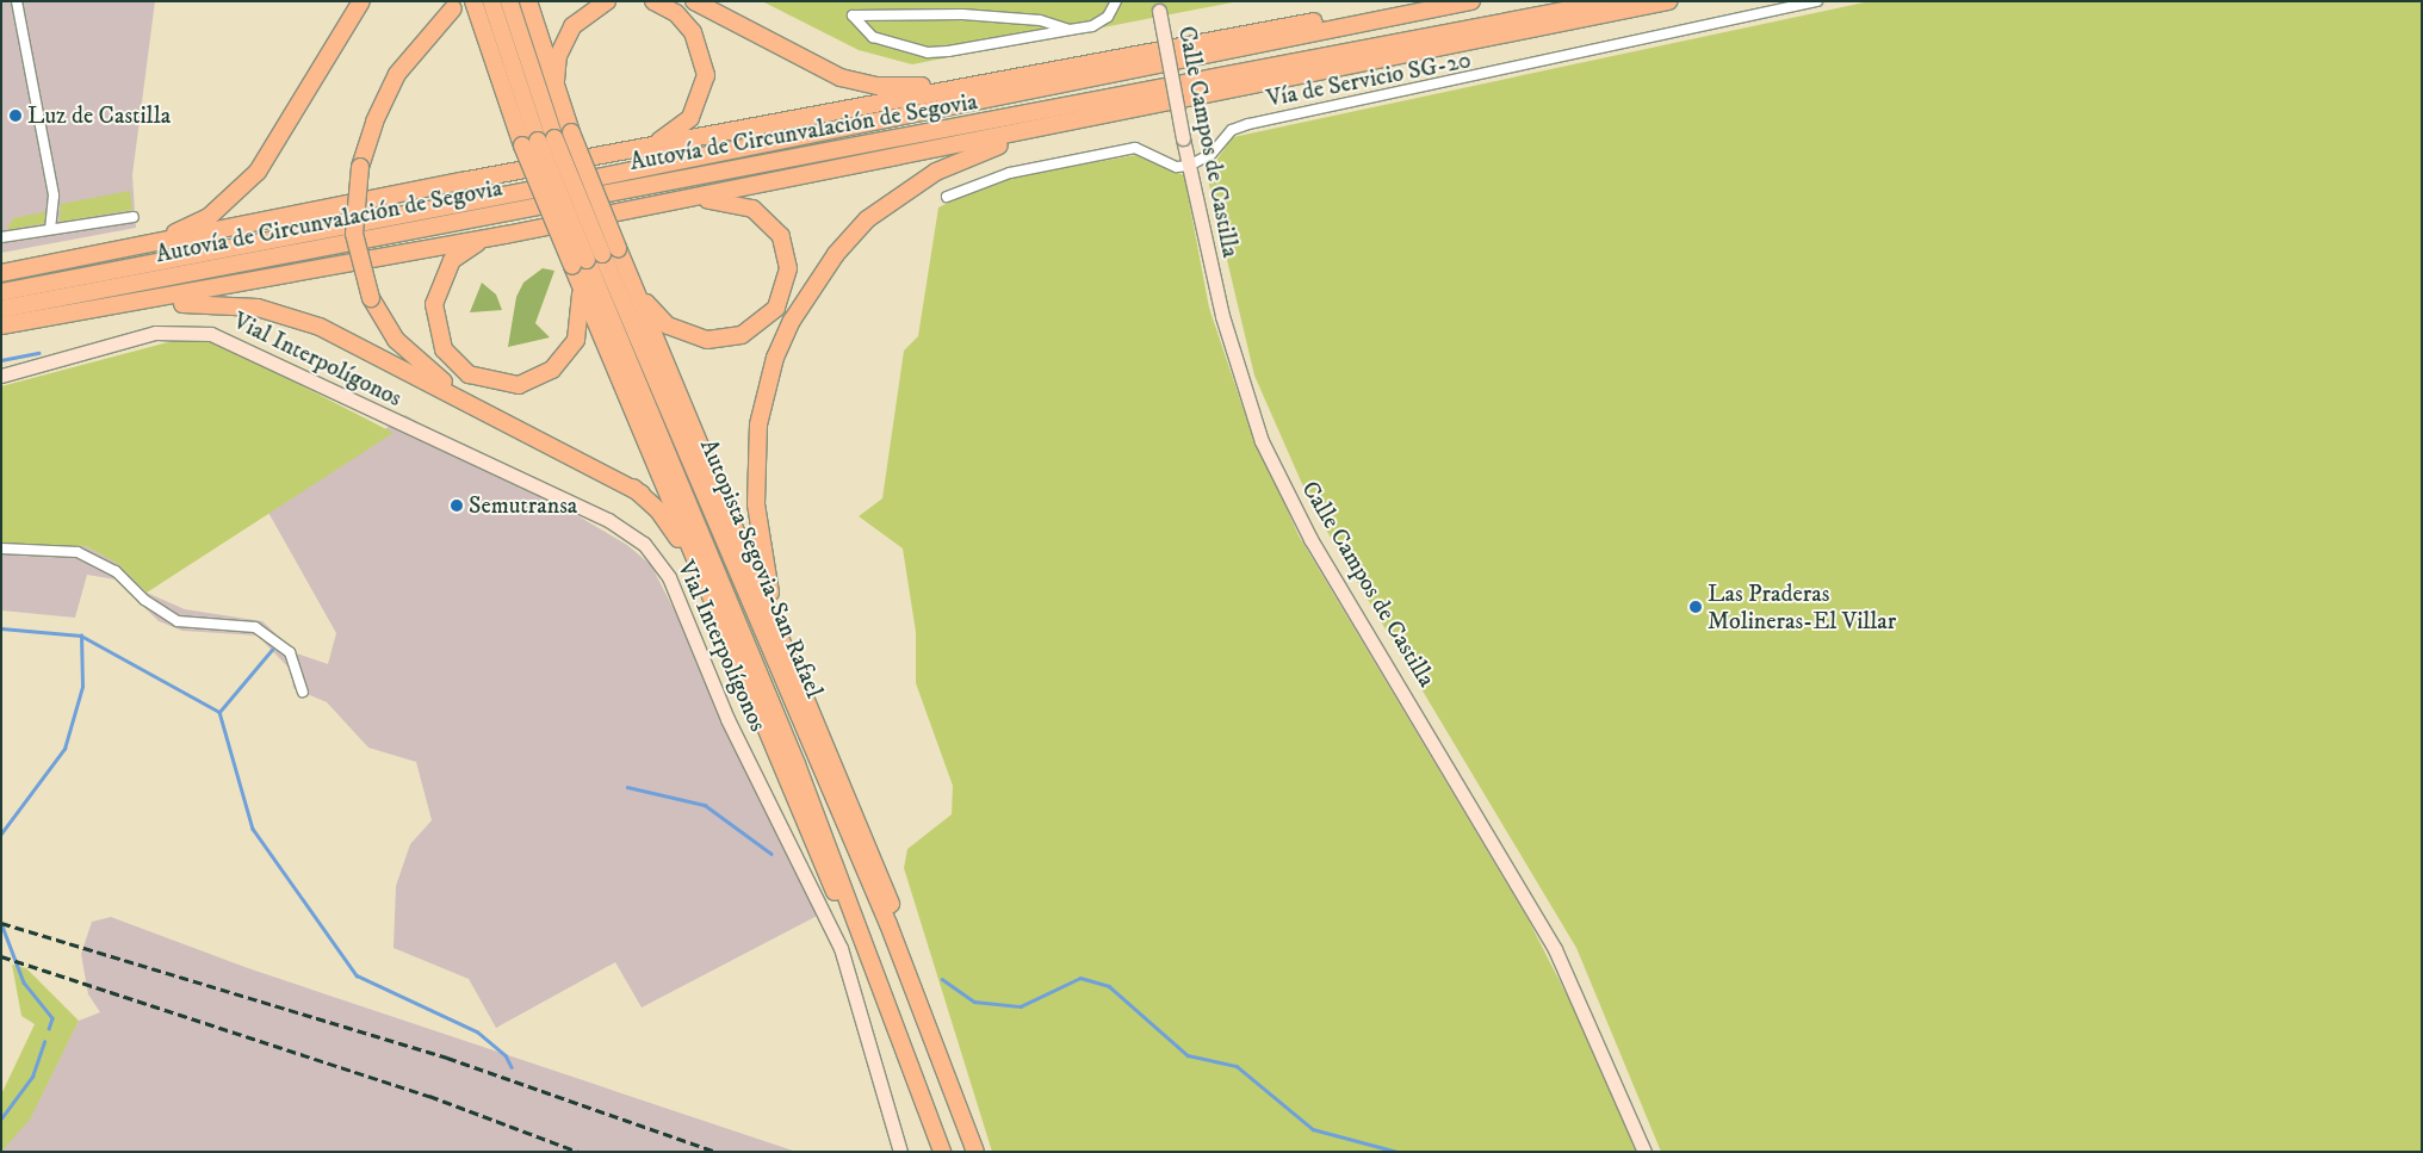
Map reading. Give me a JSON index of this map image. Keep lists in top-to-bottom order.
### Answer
{
  "streets": {
    "highway": ["Autovía de Circunvalación de Segovia", "Autopista Segovia-San Rafael"],
    "main road": ["Calle Campos de Castilla", "Vial Interpolígonos"],
    "street": ["Vía de Servicio SG-20"]
  },
  "crossings": [
    ["Vía de Servicio SG-20", "Calle Campos de Castilla"]
  ],
  "places": ["Luz de Castilla", "Semutransa", "Las Praderas Molineras-El Villar"]
}
